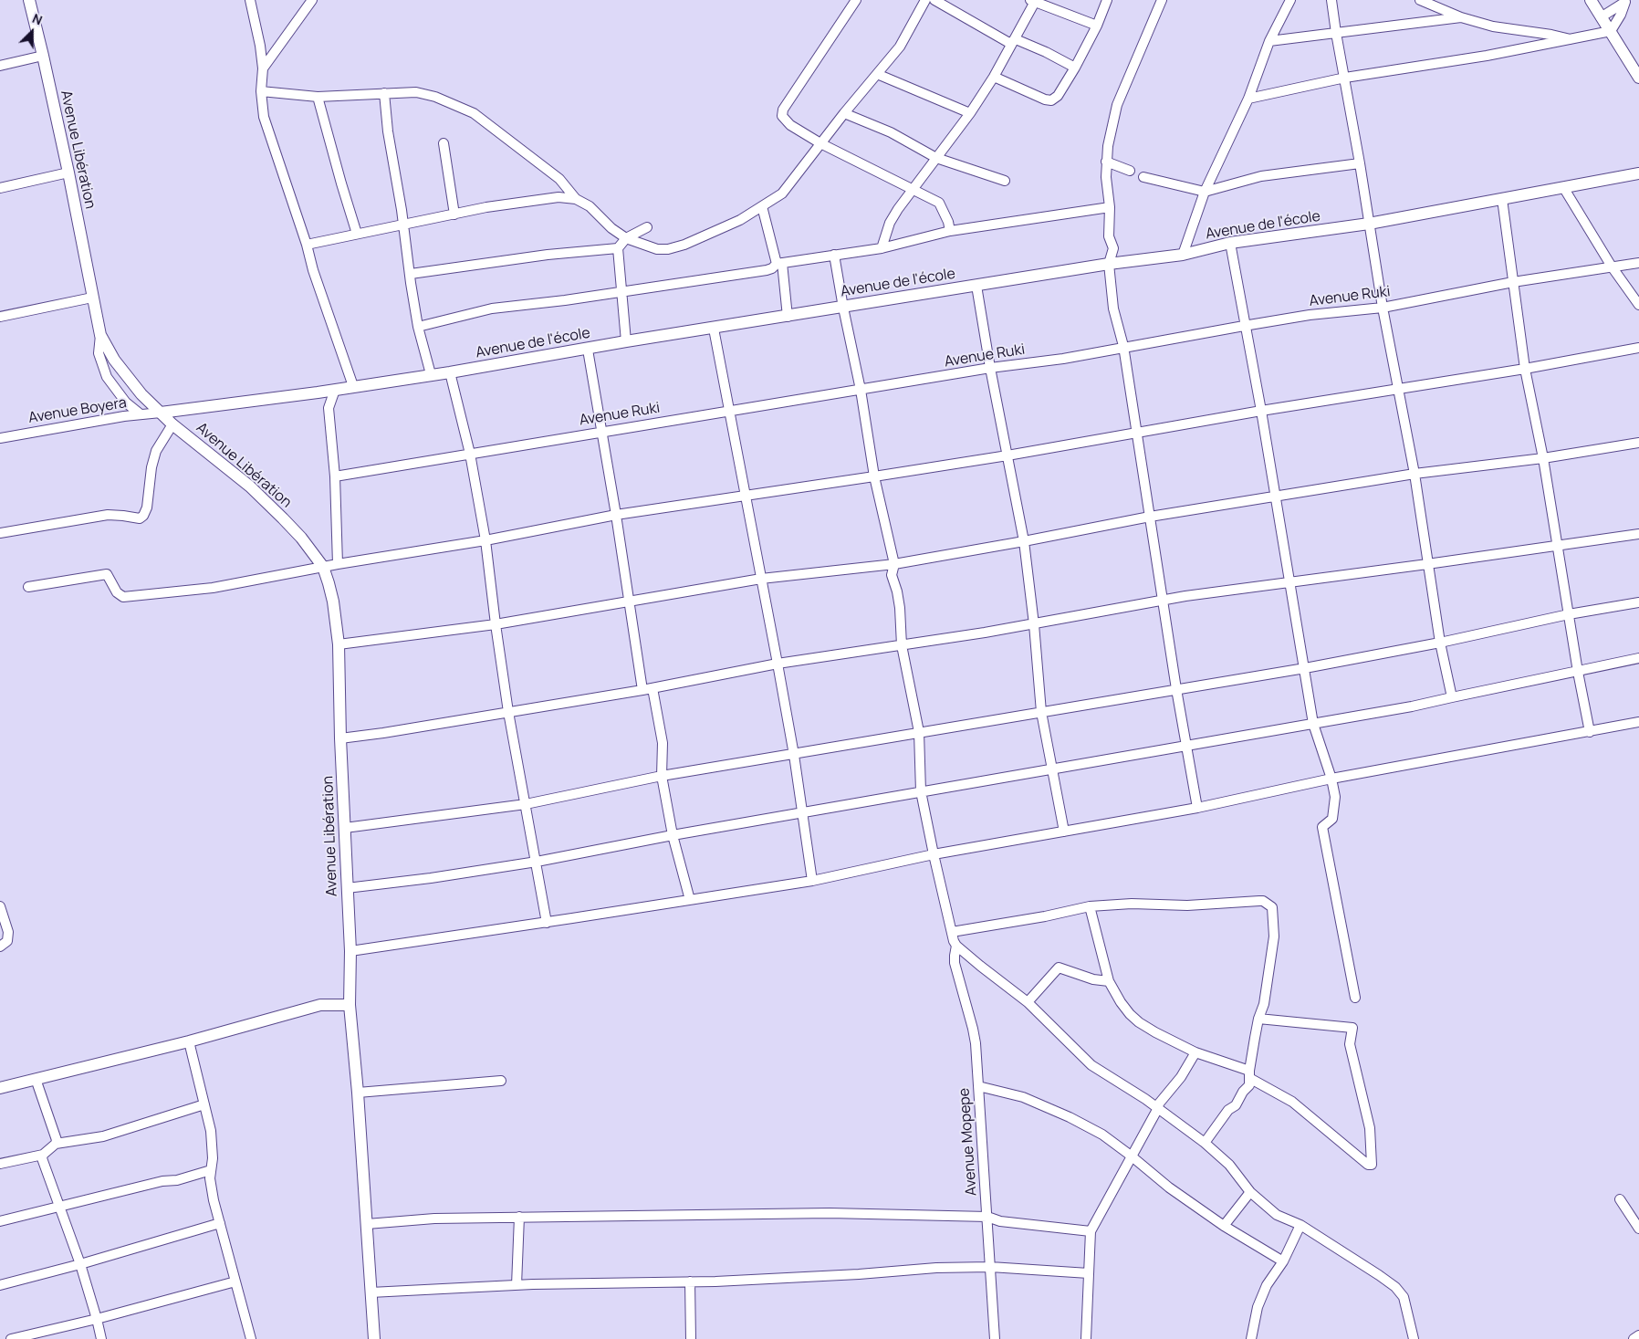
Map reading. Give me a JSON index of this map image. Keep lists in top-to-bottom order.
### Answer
{
  "streets": {
    "street": [
      "Avenue Libération",
      "Avenue de l'école",
      "Avenue Ruki",
      "Avenue Boyera",
      "Avenue Mopepe"
    ]
  },
  "crossings": [
    ["Avenue Libération", "Avenue de l'école"],
    ["Avenue Libération", "Avenue Boyera"],
    ["Avenue de l'école", "Avenue Boyera"]
  ],
  "north": "top right"
}
